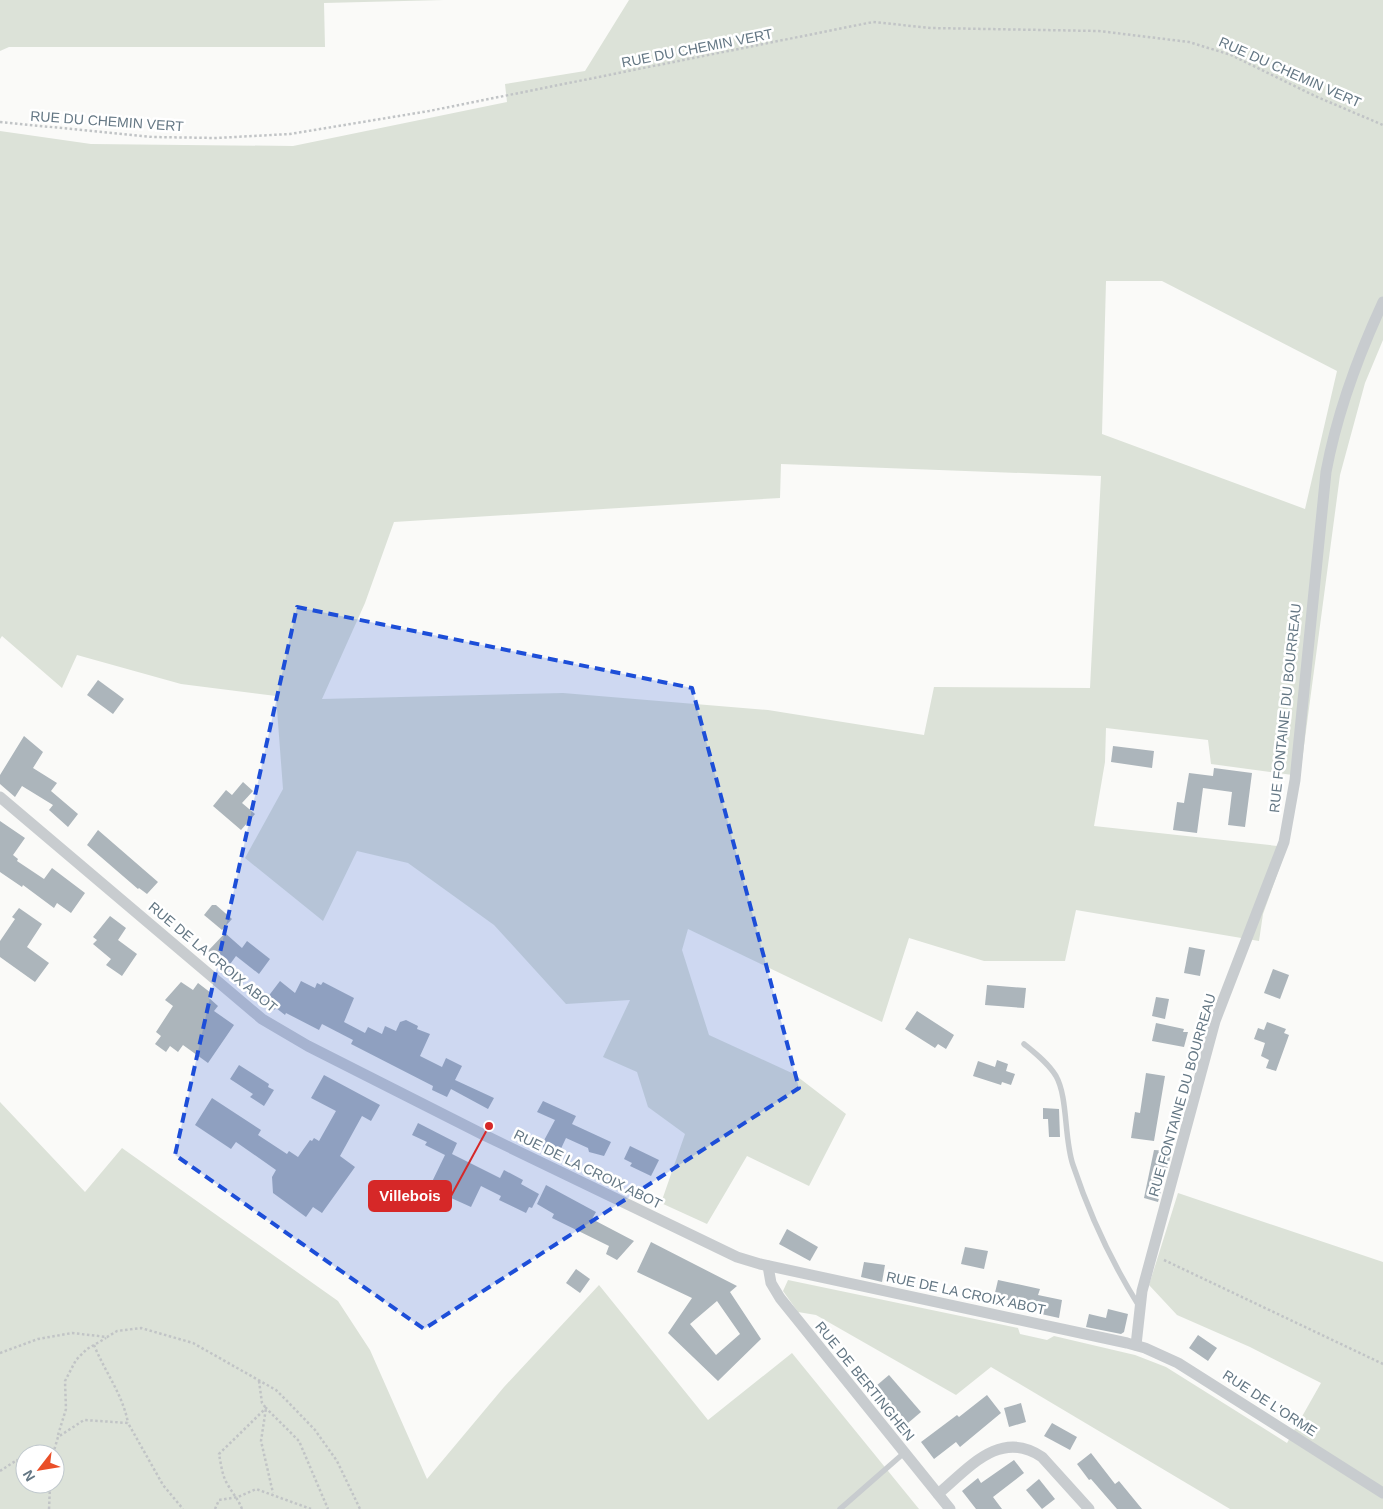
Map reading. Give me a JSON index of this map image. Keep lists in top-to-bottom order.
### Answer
{
  "streets": {
    "street": [
      "RUE FONTAINE DU BOURREAU",
      "RUE DE LA CROIX ABOT",
      "RUE DE BERTINGHEN",
      "RUE DE L'ORME"
    ],
    "path": ["RUE DU CHEMIN VERT"]
  },
  "crossings": [
    ["RUE FONTAINE DU BOURREAU", "RUE DE LA CROIX ABOT"],
    ["RUE FONTAINE DU BOURREAU", "RUE DE L'ORME"],
    ["RUE DE LA CROIX ABOT", "RUE DE BERTINGHEN"],
    ["RUE DE LA CROIX ABOT", "RUE DE L'ORME"]
  ],
  "places": ["Villebois"],
  "north": "bottom left"
}
